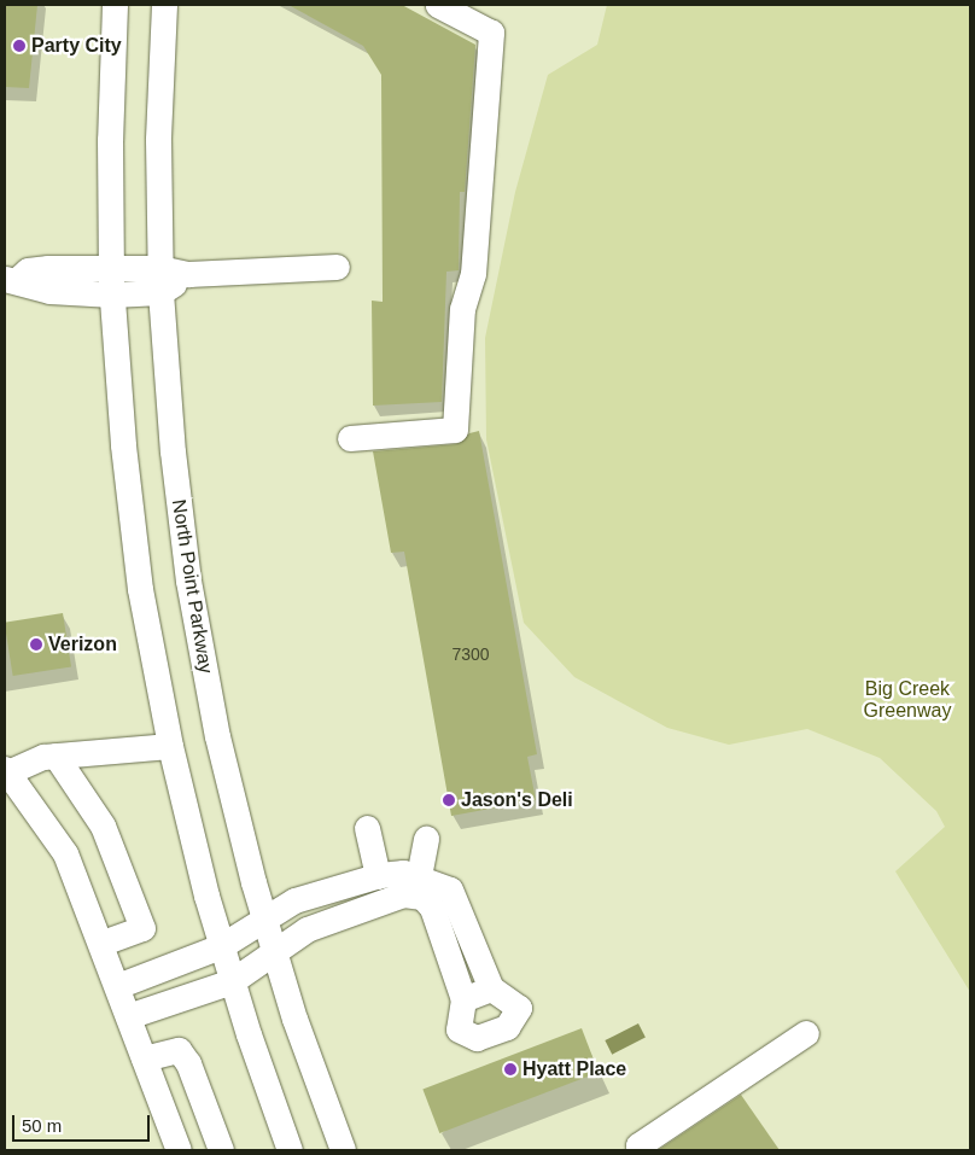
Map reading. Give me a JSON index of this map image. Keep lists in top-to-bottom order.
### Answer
{
  "streets": {
    "street": ["North Point Parkway"]
  },
  "parks": ["Big Creek Greenway"],
  "places": [
    "Party City",
    "Verizon",
    "Jason's Deli",
    "Hyatt Place"
  ],
  "house_numbers": ["7300"],
  "scale_bar": "50 m"
}
